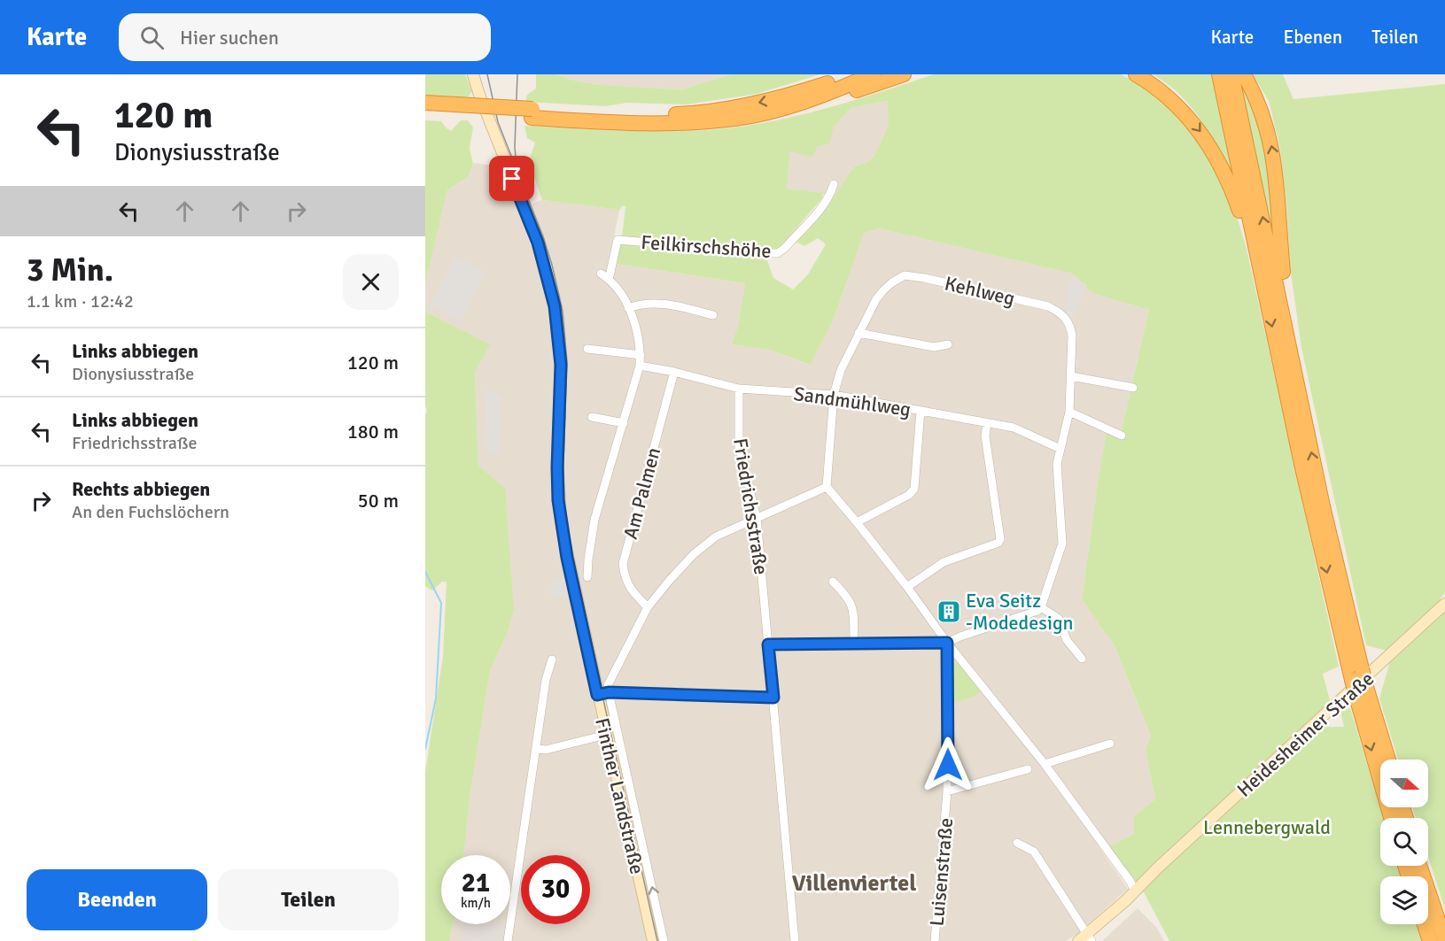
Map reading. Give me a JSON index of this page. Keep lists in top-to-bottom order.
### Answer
{
  "streets": {
    "main road": ["Heidesheimer Straße", "Finther Landstraße"],
    "street": [
      "Feilkirschshöhe",
      "Kehlweg",
      "Sandmühlweg",
      "Am Palmen",
      "Friedrichsstraße",
      "Luisenstraße"
    ]
  },
  "crossings": [
    ["Kehlweg", "Sandmühlweg"],
    ["Sandmühlweg", "Am Palmen"],
    ["Sandmühlweg", "Friedrichsstraße"]
  ],
  "districts": ["Villenviertel"],
  "parks": ["Lennebergwald"],
  "places": {
    "building": ["Eva Seitz -Modedesign"]
  },
  "north": "right",
  "page": {
    "header": "Karte",
    "search": "Hier suchen",
    "nav": ["Karte", "Ebenen", "Teilen"],
    "turn": ["120 m", "Dionysiusstraße"],
    "heading": ["3 Min.", "1.1 km · 12:42"],
    "list": [
      {
        "name": "Links abbiegen",
        "note": "Dionysiusstraße",
        "value": "120 m"
      },
      {
        "name": "Links abbiegen",
        "note": "Friedrichsstraße",
        "value": "180 m"
      },
      {
        "name": "Rechts abbiegen",
        "note": "An den Fuchslöchern",
        "value": "50 m"
      }
    ],
    "speed": "21 km/h",
    "limit": "30",
    "buttons": ["Beenden", "Teilen"]
  }
}
